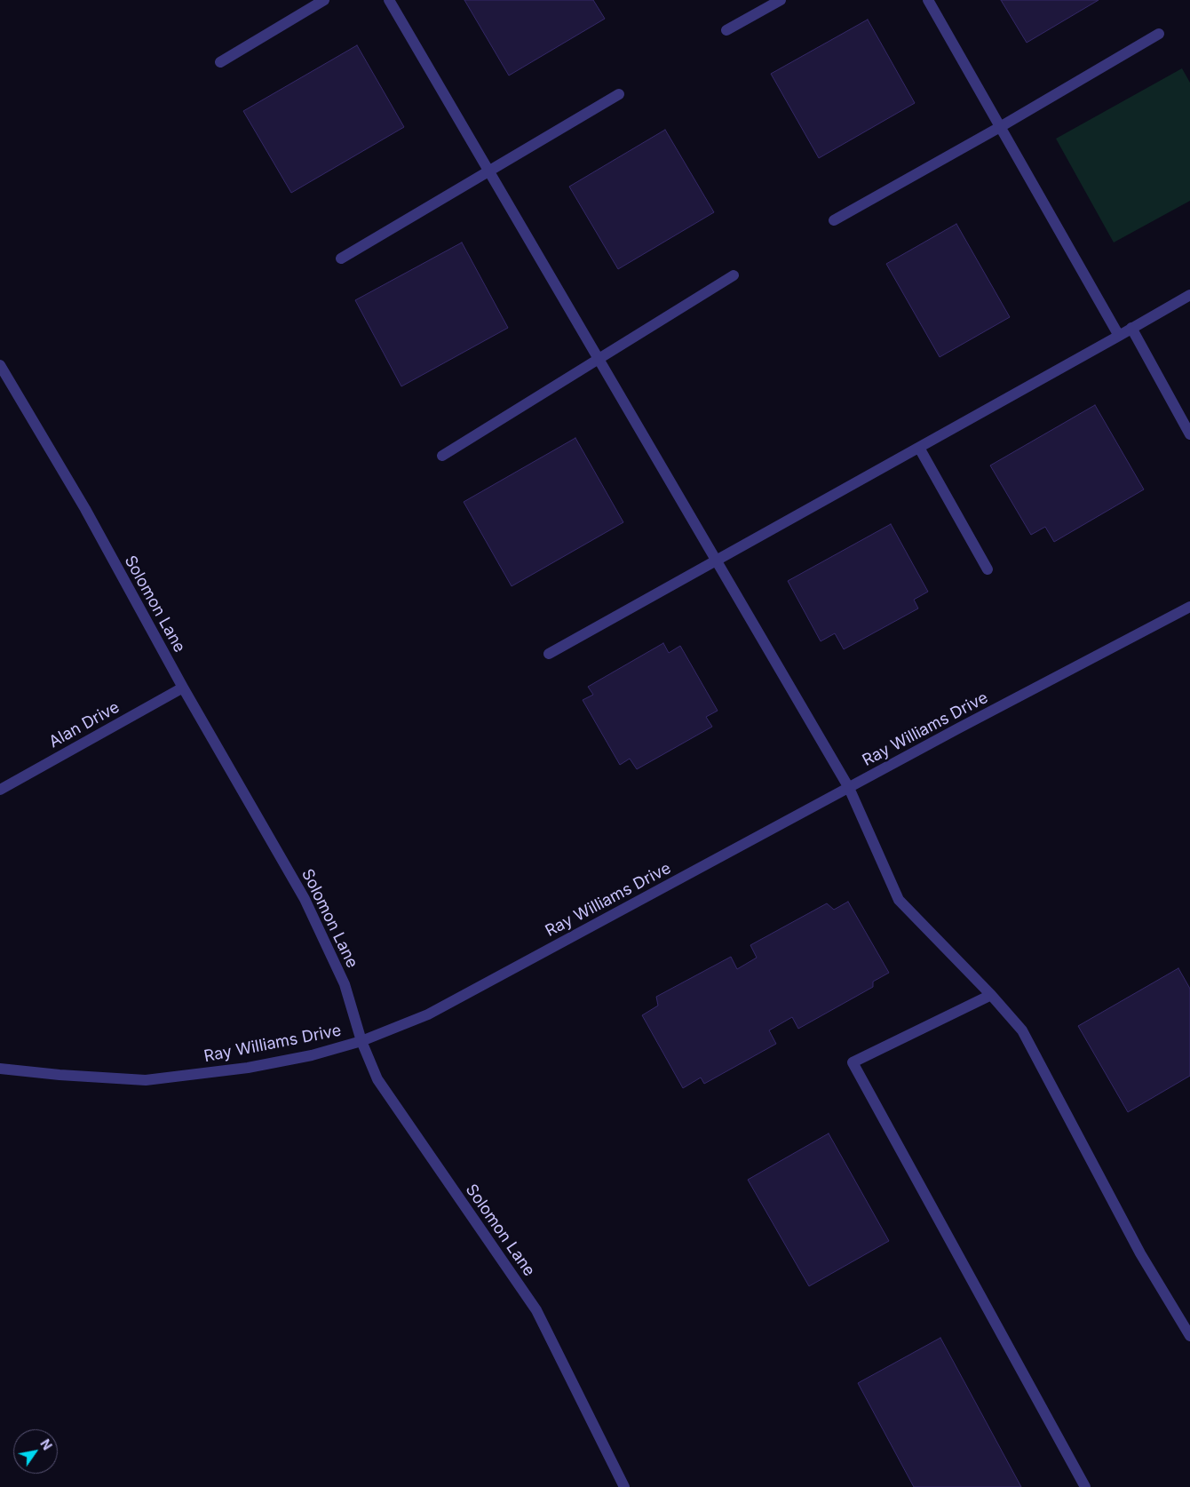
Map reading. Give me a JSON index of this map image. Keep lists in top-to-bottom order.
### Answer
{
  "streets": {
    "street": ["Solomon Lane", "Alan Drive", "Ray Williams Drive"]
  },
  "crossings": [
    ["Solomon Lane", "Alan Drive"],
    ["Solomon Lane", "Ray Williams Drive"]
  ],
  "north": "top right"
}
